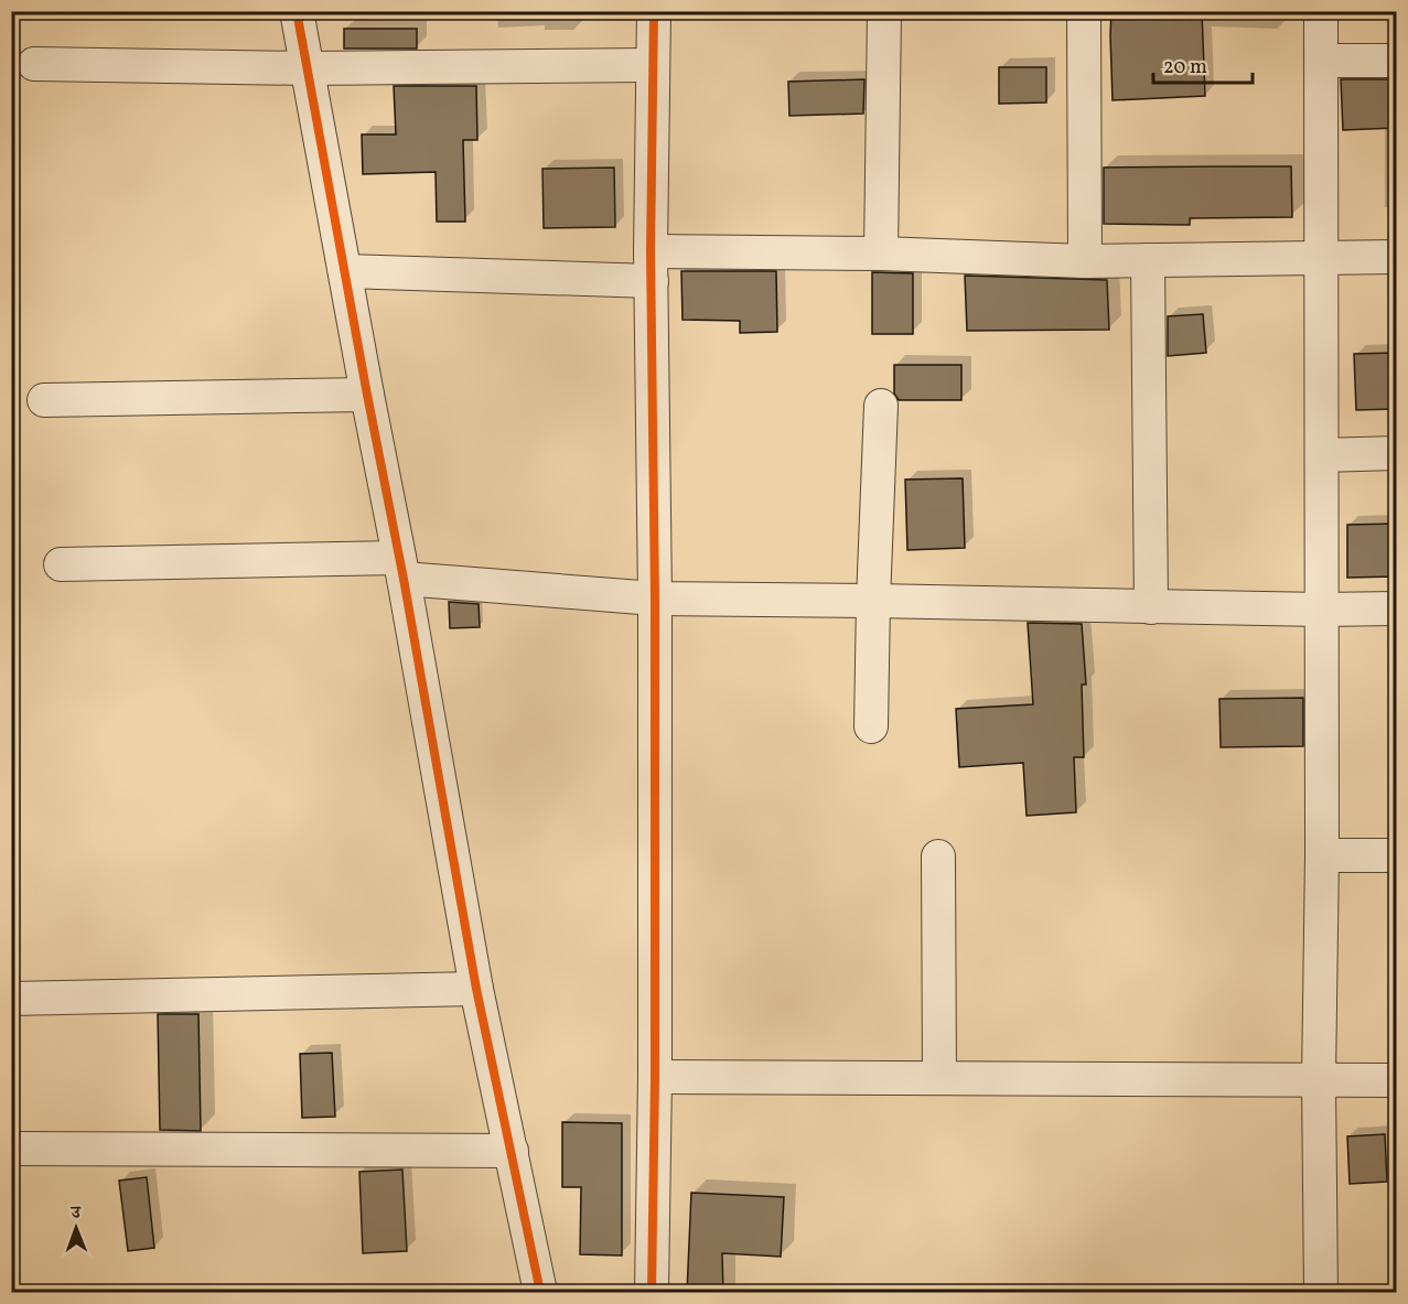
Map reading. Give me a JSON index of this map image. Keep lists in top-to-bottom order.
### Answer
{
  "scale_bar": "20 m",
  "north": "top"
}
